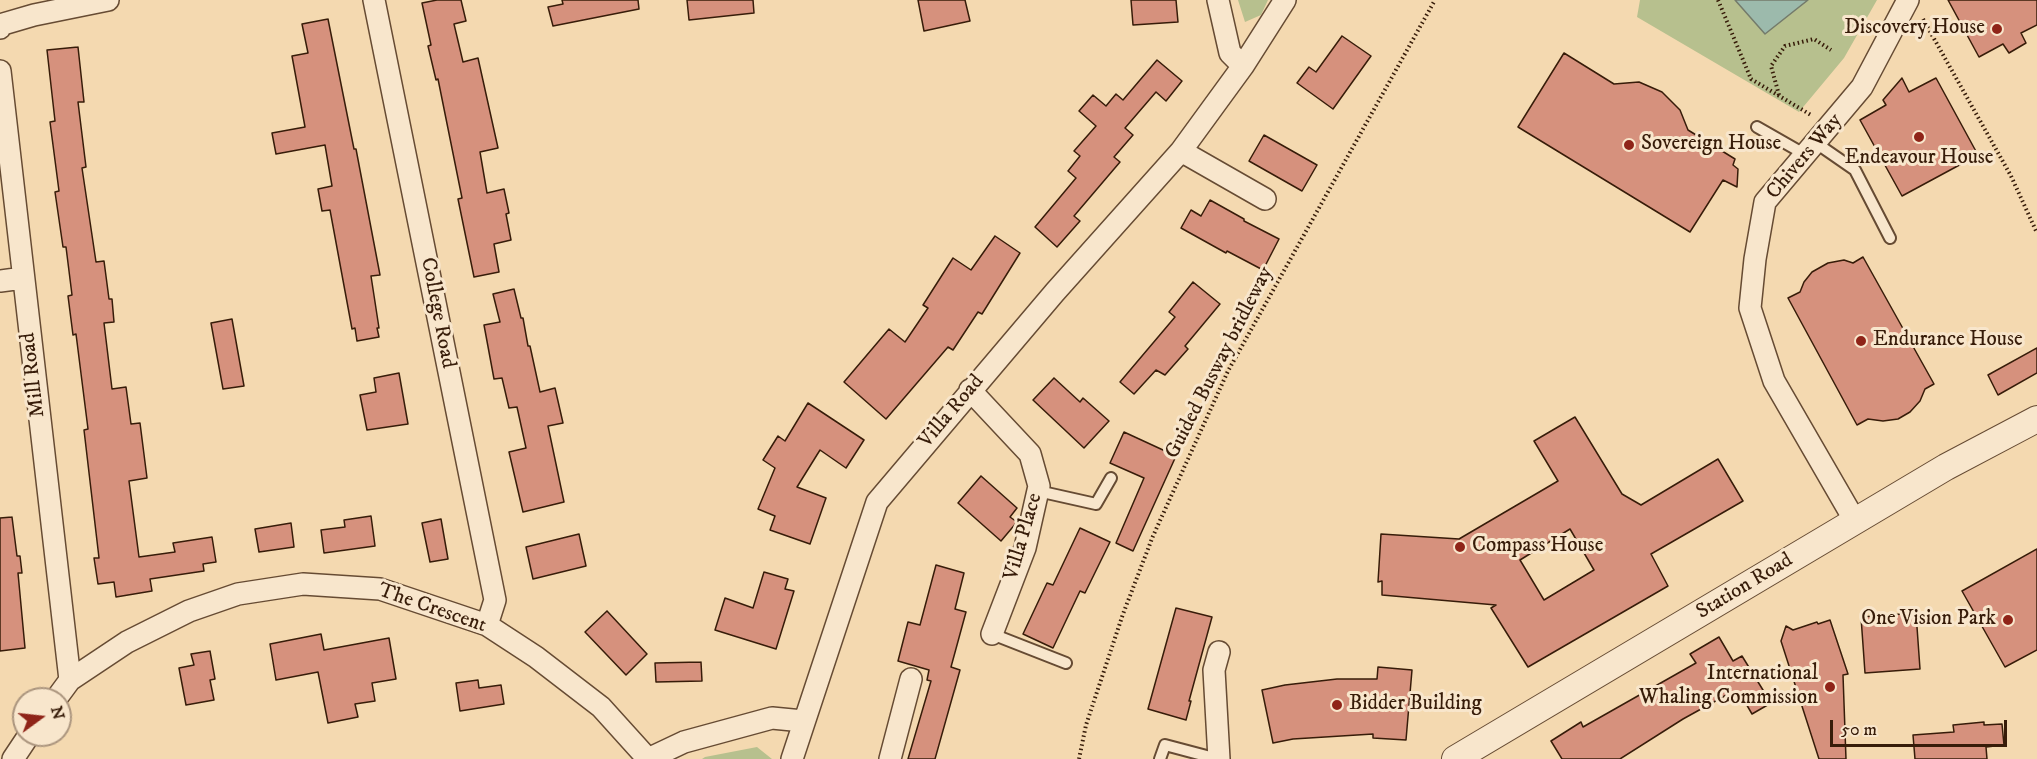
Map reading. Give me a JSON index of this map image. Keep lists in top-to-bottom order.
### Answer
{
  "streets": {
    "street": [
      "Chivers Way",
      "College Road",
      "Mill Road",
      "Villa Road",
      "Villa Place",
      "Station Road",
      "The Crescent"
    ],
    "path": ["Guided Busway bridleway"]
  },
  "crossings": [
    ["Chivers Way", "Station Road"],
    ["College Road", "The Crescent"],
    ["Mill Road", "The Crescent"],
    ["Villa Road", "Villa Place"]
  ],
  "places": [
    "Discovery House",
    "Endeavour House",
    "Sovereign House",
    "Endurance House",
    "Compass House",
    "One Vision Park",
    "International Whaling Commission",
    "Bidder Building"
  ],
  "scale_bar": "50 m",
  "north": "right"
}
